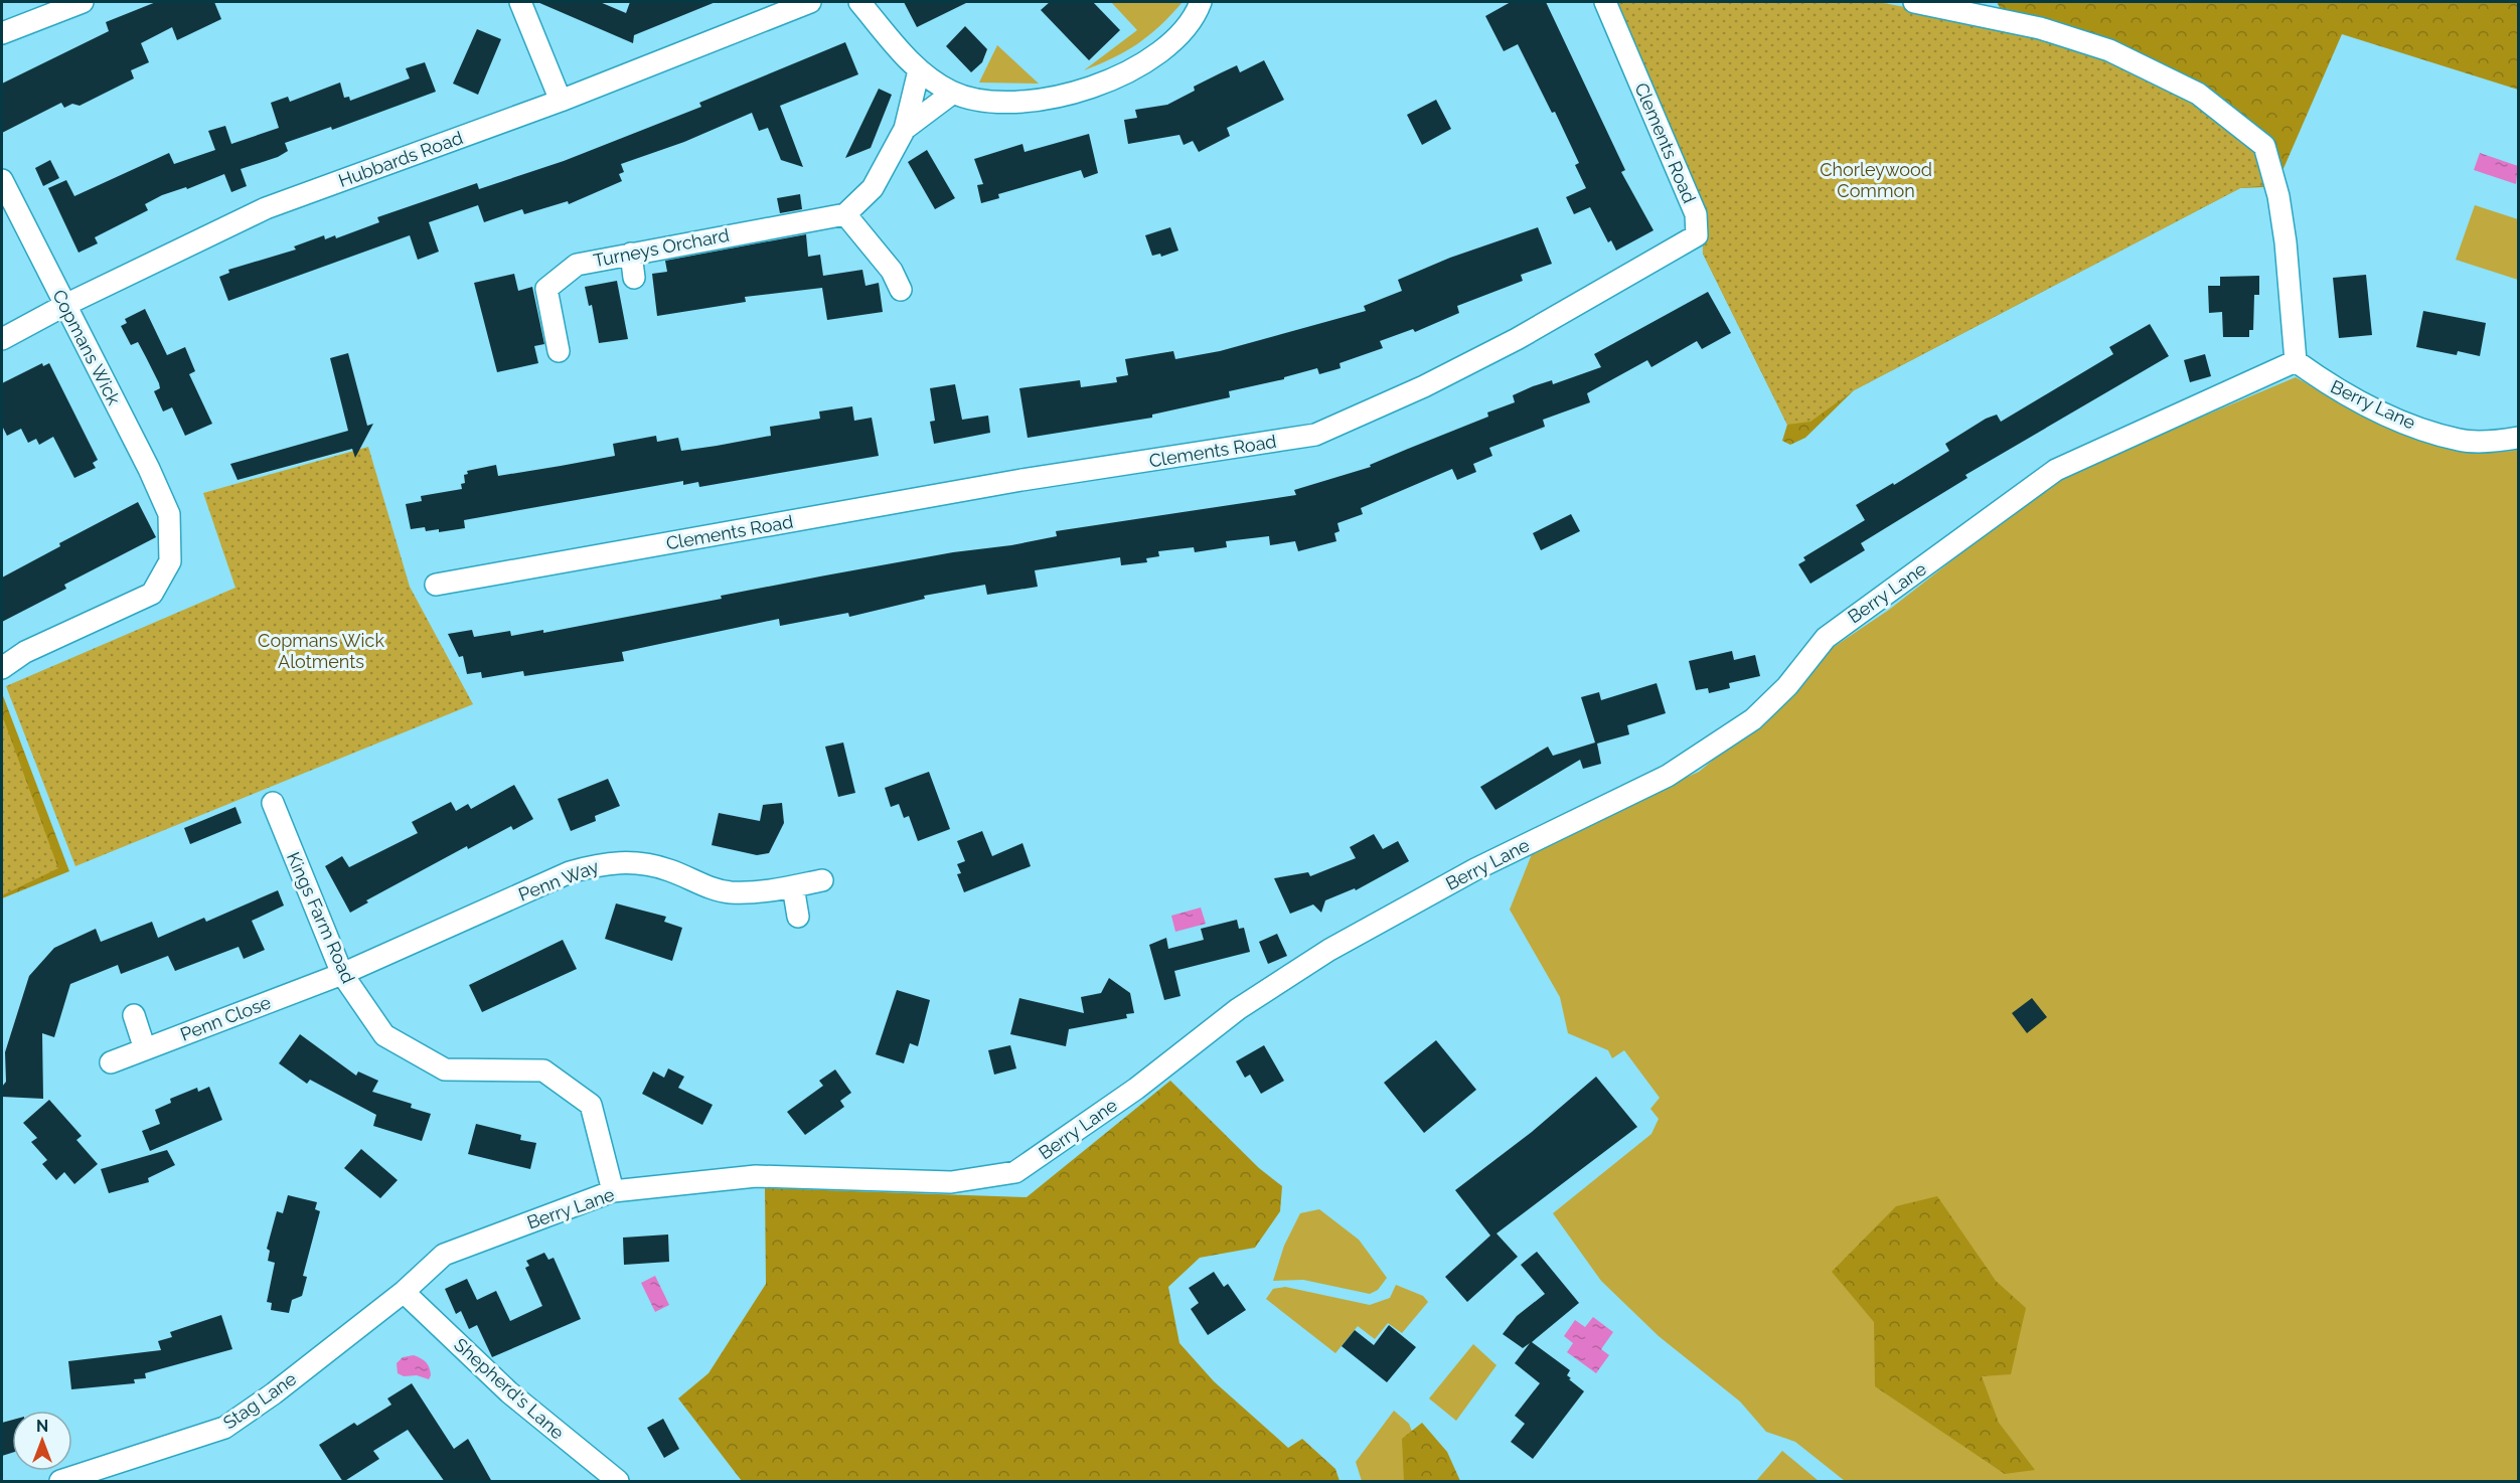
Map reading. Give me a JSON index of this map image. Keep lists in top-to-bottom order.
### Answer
{
  "streets": {
    "street": [
      "Clements Road",
      "Hubbards Road",
      "Turneys Orchard",
      "Copmans Wick",
      "Berry Lane",
      "Penn Way",
      "Kings Farm Road",
      "Penn Close",
      "Shepherd's Lane",
      "Stag Lane"
    ]
  },
  "crossings": [
    ["Hubbards Road", "Copmans Wick"],
    ["Berry Lane", "Kings Farm Road"],
    ["Berry Lane", "Shepherd's Lane"],
    ["Berry Lane", "Stag Lane"],
    ["Penn Way", "Kings Farm Road"],
    ["Penn Way", "Penn Close"],
    ["Kings Farm Road", "Penn Close"],
    ["Shepherd's Lane", "Stag Lane"]
  ],
  "parks": ["Chorleywood Common", "Copmans Wick Alotments"],
  "north": "top"
}
